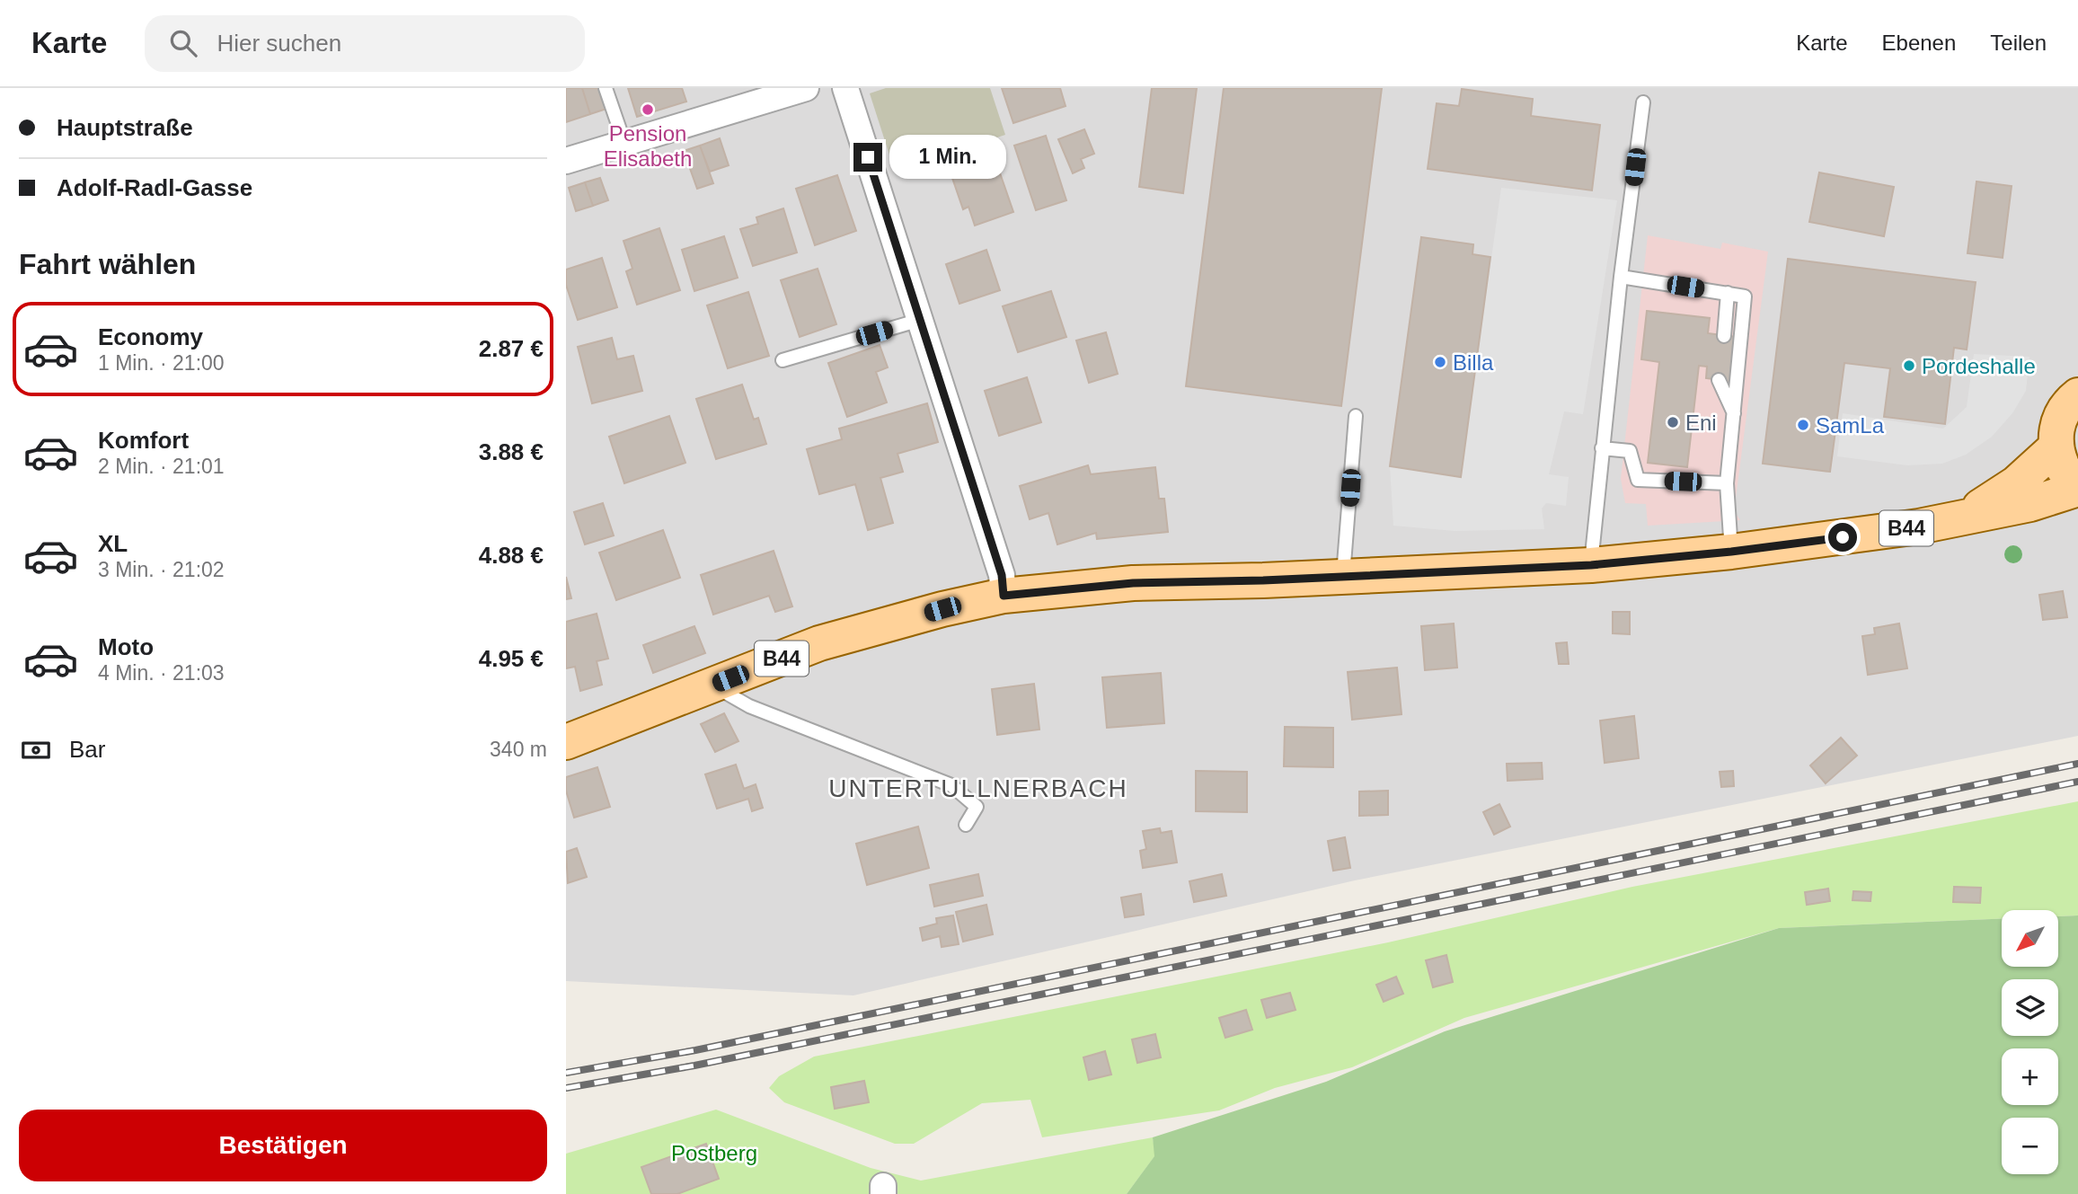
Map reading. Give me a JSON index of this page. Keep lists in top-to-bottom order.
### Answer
{
  "streets": {
    "main road": ["B44"]
  },
  "districts": ["UNTERTULLNERBACH"],
  "parks": ["Postberg"],
  "places": [
    "Pension Elisabeth",
    "Billa",
    "Pordeshalle",
    "Eni",
    "SamLa"
  ],
  "north": "bottom left",
  "page": {
    "header": "Karte",
    "search": "Hier suchen",
    "nav": ["Karte", "Ebenen", "Teilen"],
    "banner": ["Hauptstraße", "Adolf-Radl-Gasse"],
    "bubble": "1 Min.",
    "heading": "Fahrt wählen",
    "list": [
      {
        "name": "Economy",
        "note": "1 Min. · 21:00",
        "value": "2.87 €"
      },
      {
        "name": "Komfort",
        "note": "2 Min. · 21:01",
        "value": "3.88 €"
      },
      {
        "name": "XL",
        "note": "3 Min. · 21:02",
        "value": "4.88 €"
      },
      {
        "name": "Moto",
        "note": "4 Min. · 21:03",
        "value": "4.95 €"
      }
    ],
    "pay": ["Bar", "340 m"],
    "map_buttons": ["+", "−"],
    "buttons": "Bestätigen"
  }
}
